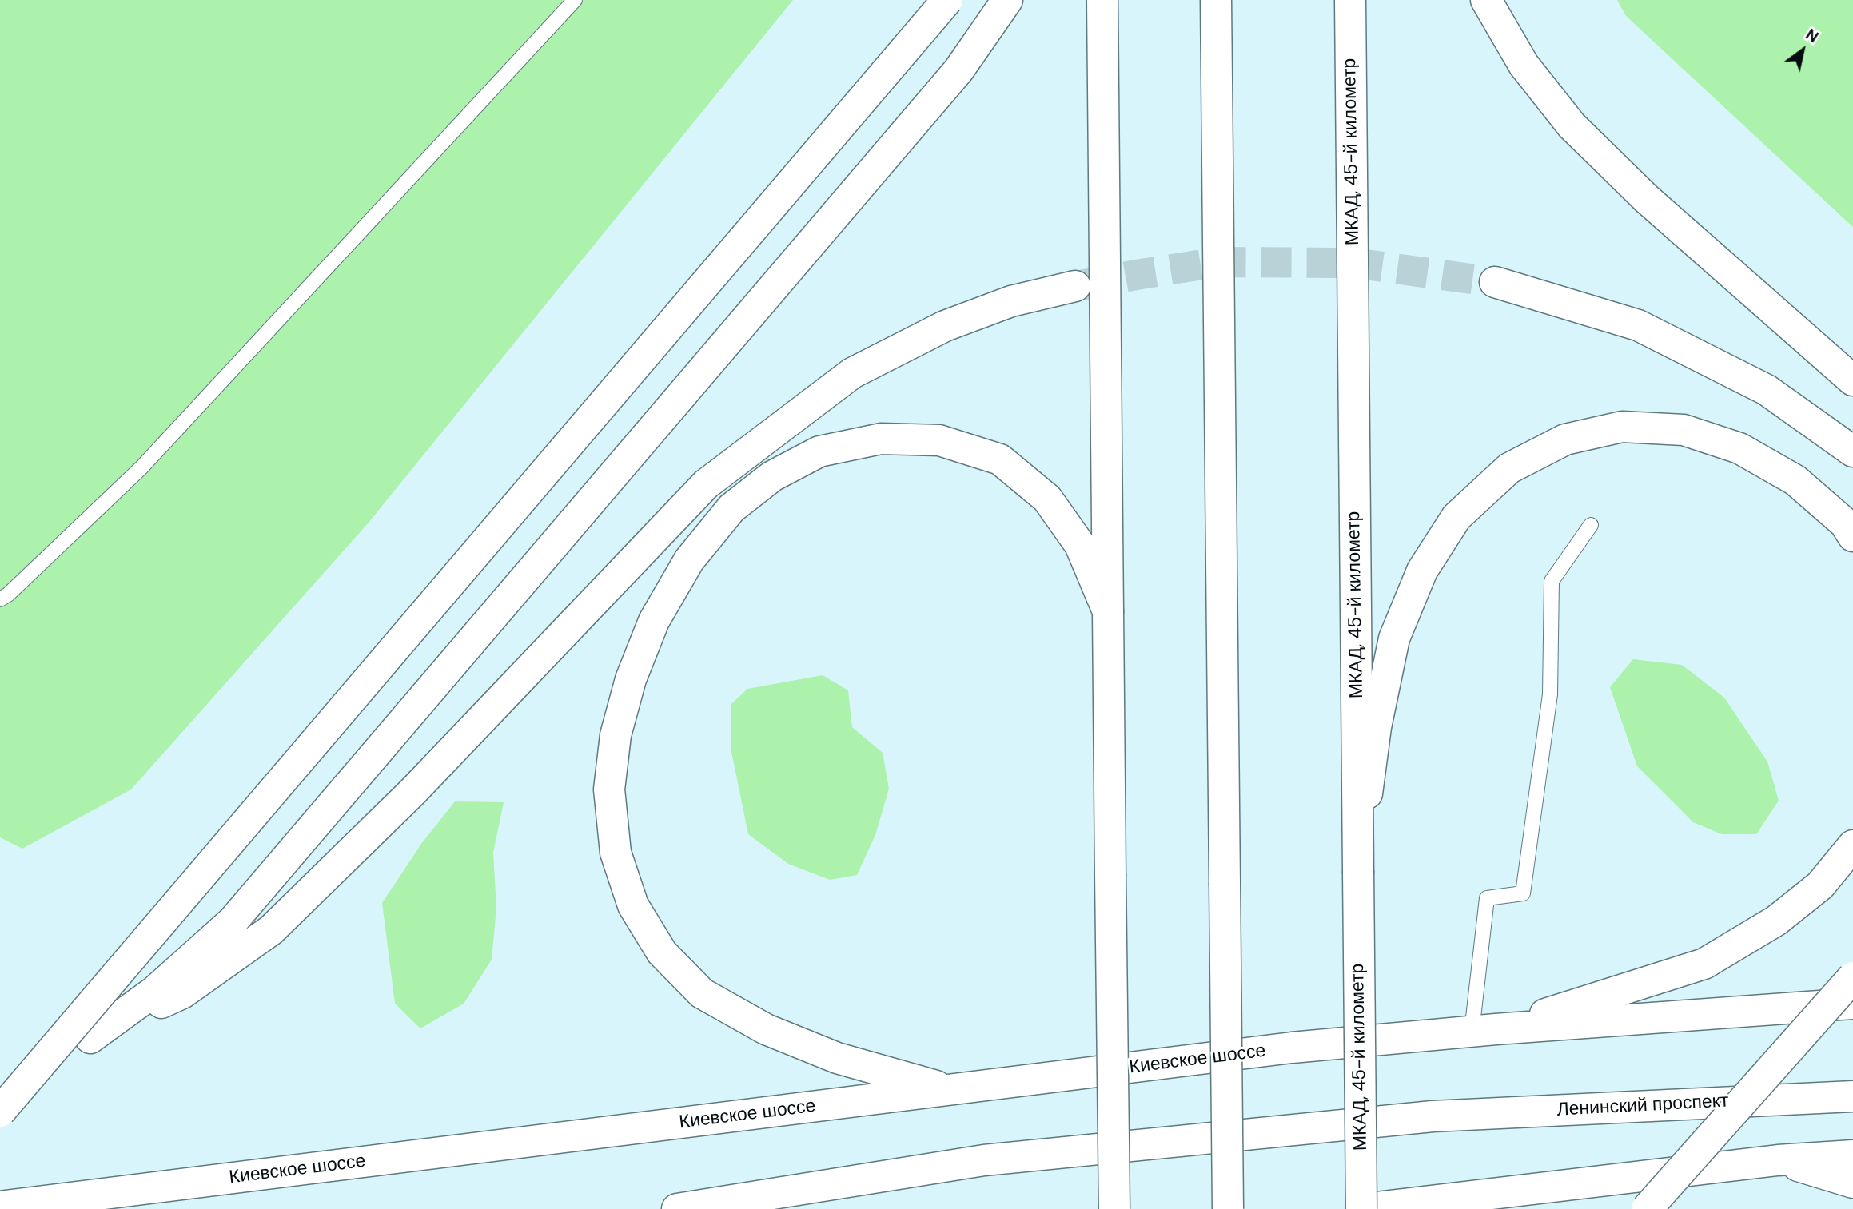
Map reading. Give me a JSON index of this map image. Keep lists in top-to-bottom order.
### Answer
{
  "streets": {
    "main road": ["МКАД, 45-й километр", "Киевское шоссе", "Ленинский проспект"]
  },
  "north": "top right"
}
